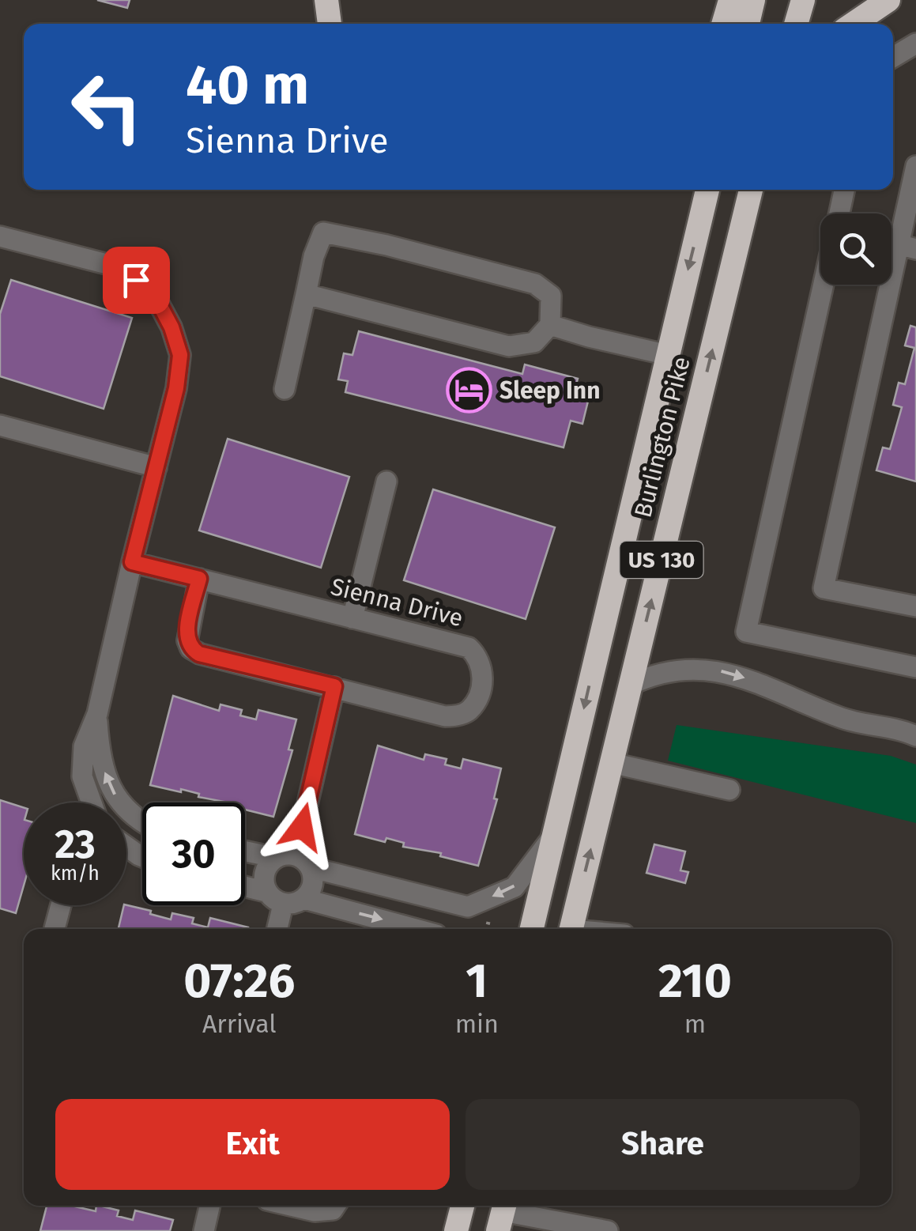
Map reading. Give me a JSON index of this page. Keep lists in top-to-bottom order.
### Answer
{
  "streets": {
    "highway": ["Burlington Pike", "US 130"],
    "street": ["Sienna Drive"]
  },
  "places": {
    "hotel": ["Sleep Inn"]
  },
  "page": {
    "turn": ["40 m", "Sienna Drive"],
    "speed": "23 km/h",
    "limit": "30",
    "eta": [
      "07:26",
      "Arrival",
      "1",
      "min",
      "210",
      "m"
    ],
    "buttons": ["Exit", "Share"]
  }
}
